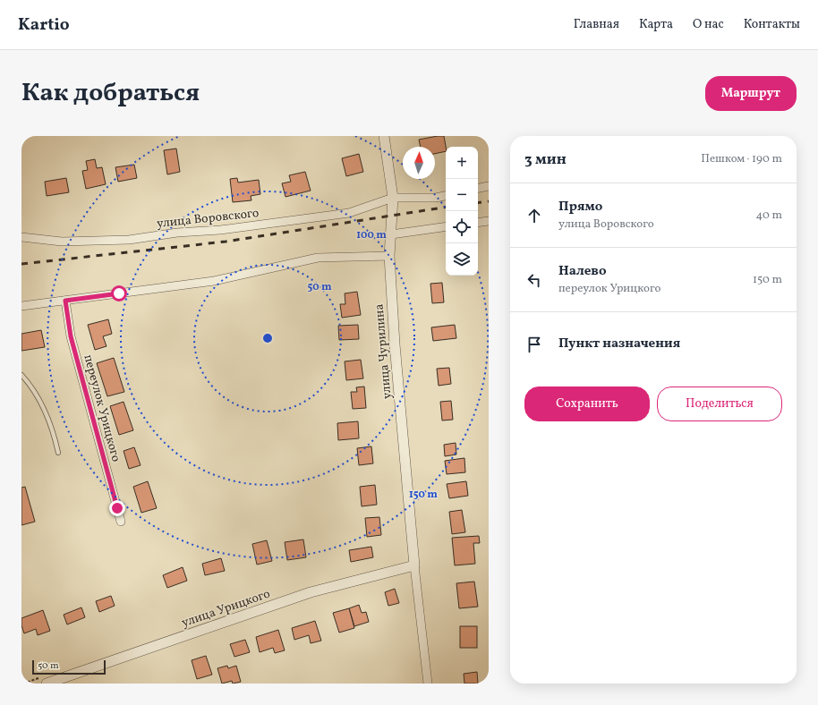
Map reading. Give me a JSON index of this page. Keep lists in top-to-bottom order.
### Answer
{
  "streets": {
    "street": [
      "улица Воровского",
      "улица Чурилина",
      "переулок Урицкого",
      "улица Урицкого"
    ]
  },
  "crossings": [
    ["улица Воровского", "улица Чурилина"],
    ["улица Чурилина", "улица Урицкого"]
  ],
  "scale_bar": "50 m",
  "north": "top",
  "page": {
    "header": "Kartio",
    "nav": [
      "Главная",
      "Карта",
      "О нас",
      "Контакты"
    ],
    "title": "Как добраться",
    "buttons": [
      "Маршрут",
      ["Сохранить", "Поделиться"]
    ],
    "heading": ["3 мин", "Пешком · 190 m"],
    "map_buttons": ["+", "−"],
    "list": [
      ["Прямо", "улица Воровского", "40 m"],
      ["Налево", "переулок Урицкого", "150 m"],
      "Пункт назначения"
    ],
    "scale": "50 m"
  },
  "rings": ["100 m", "50 m", "150 m"]
}
